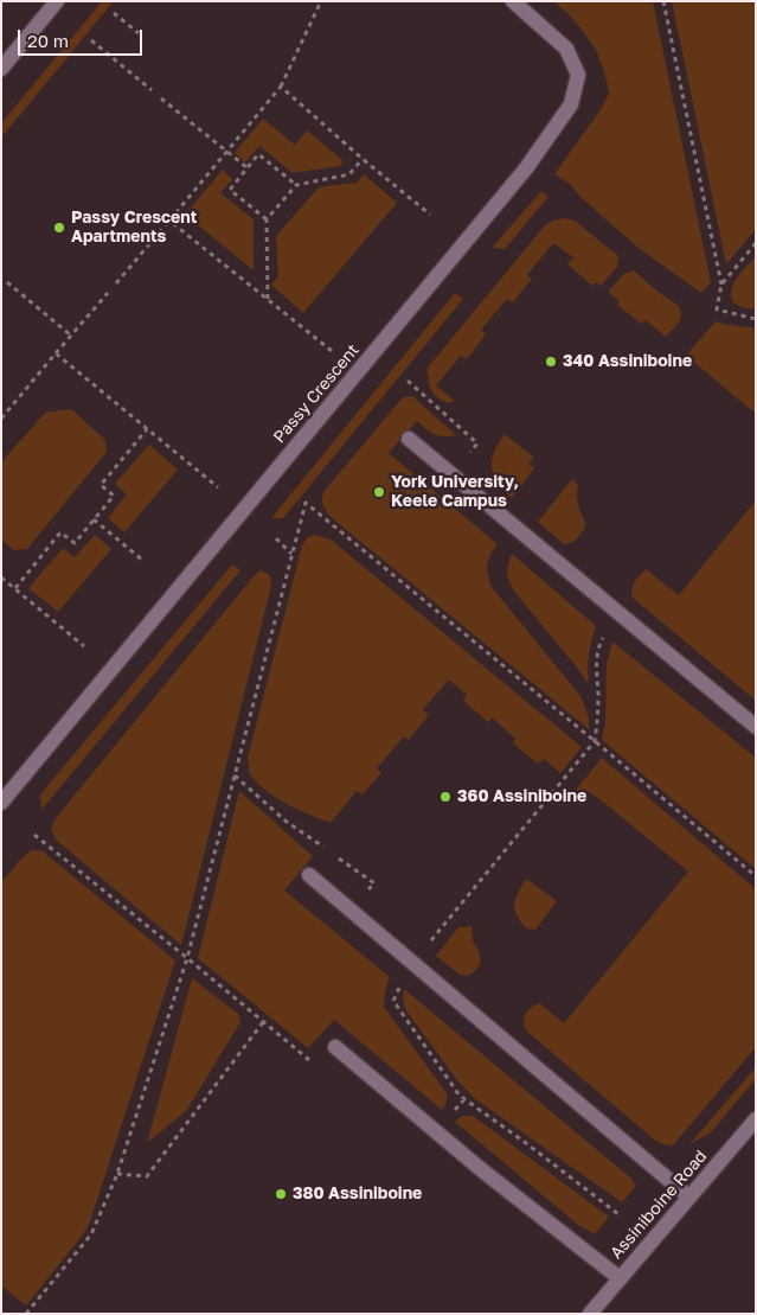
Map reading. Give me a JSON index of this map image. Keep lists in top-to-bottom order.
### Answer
{
  "streets": {
    "street": ["Passy Crescent", "Assiniboine Road"]
  },
  "places": [
    "Passy Crescent Apartments",
    "340 Assiniboine",
    "York University, Keele Campus",
    "360 Assiniboine",
    "380 Assiniboine"
  ],
  "scale_bar": "20 m"
}
